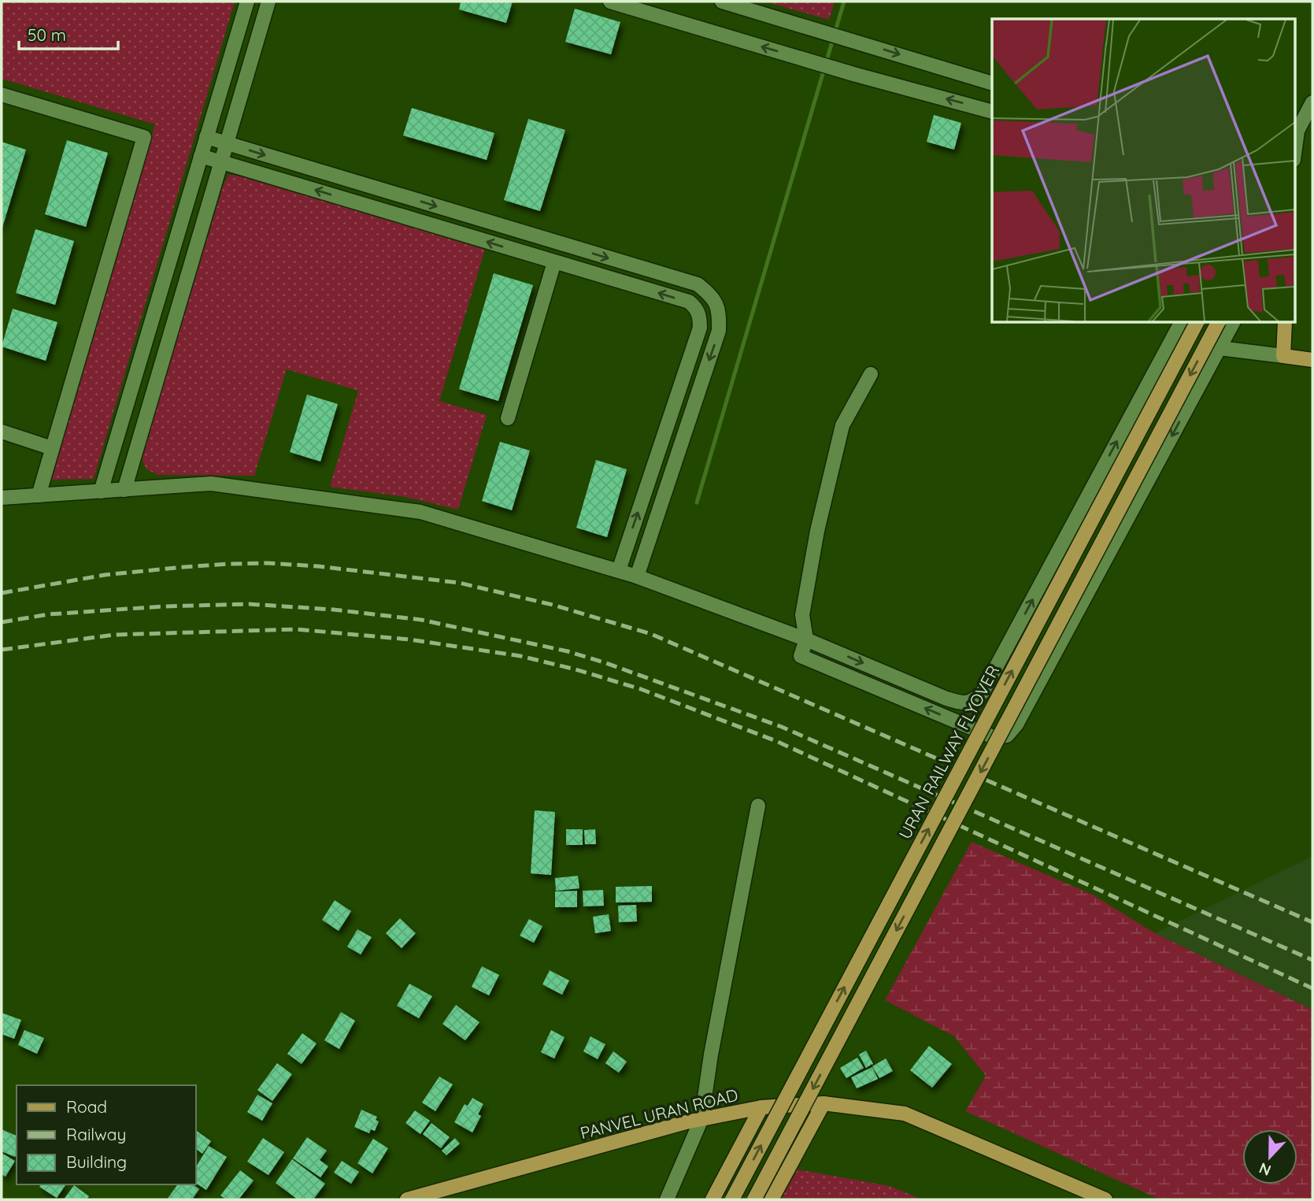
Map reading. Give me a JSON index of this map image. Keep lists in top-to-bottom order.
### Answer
{
  "streets": {
    "main road": ["URAN RAILWAY FLYOVER", "PANVEL URAN ROAD"]
  },
  "legend": ["Road", "Railway", "Building"],
  "scale_bar": "50 m",
  "north": "bottom"
}
